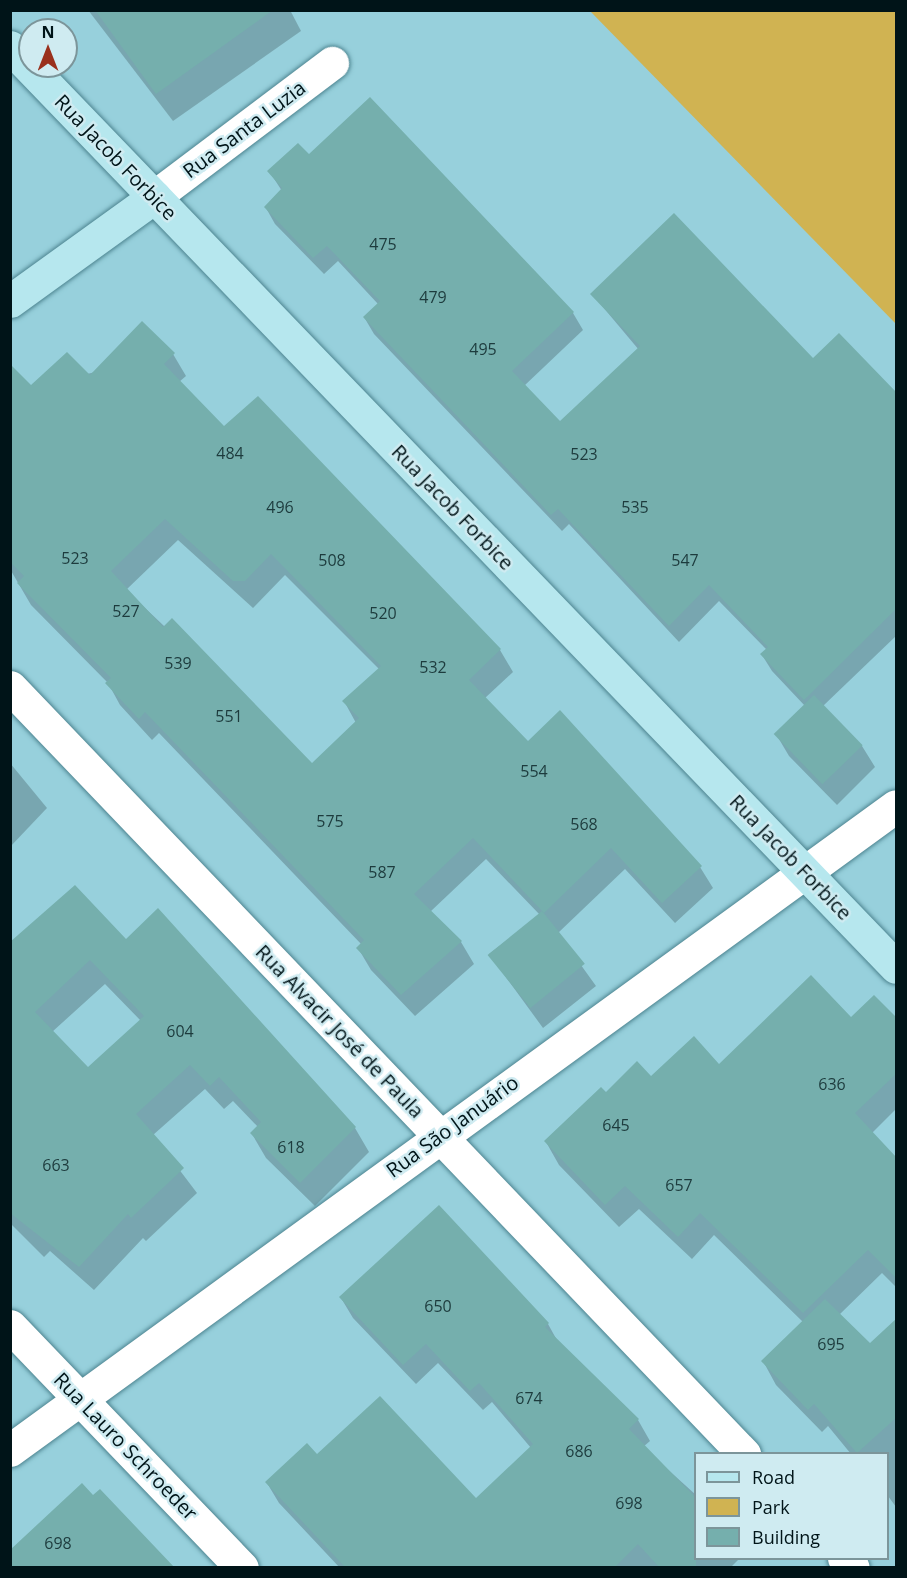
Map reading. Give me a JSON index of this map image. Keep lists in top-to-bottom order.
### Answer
{
  "streets": {
    "street": [
      "Rua Santa Luzia",
      "Rua Jacob Forbice",
      "Rua Alvacir José de Paula",
      "Rua São Januário",
      "Rua Lauro Schroeder"
    ]
  },
  "crossings": [
    ["Rua Santa Luzia", "Rua Jacob Forbice"],
    ["Rua Jacob Forbice", "Rua São Januário"],
    ["Rua Alvacir José de Paula", "Rua São Januário"],
    ["Rua São Januário", "Rua Lauro Schroeder"]
  ],
  "house_numbers": [
    "475",
    "479",
    "495",
    "484",
    "523",
    "496",
    "535",
    "523",
    "508",
    "547",
    "527",
    "520",
    "539",
    "532",
    "551",
    "554",
    "575",
    "568",
    "587",
    "604",
    "636",
    "645",
    "618",
    "663",
    "657",
    "650",
    "695",
    "674",
    "686",
    "698",
    "698"
  ],
  "legend": ["Road", "Park", "Building"],
  "north": "top"
}
